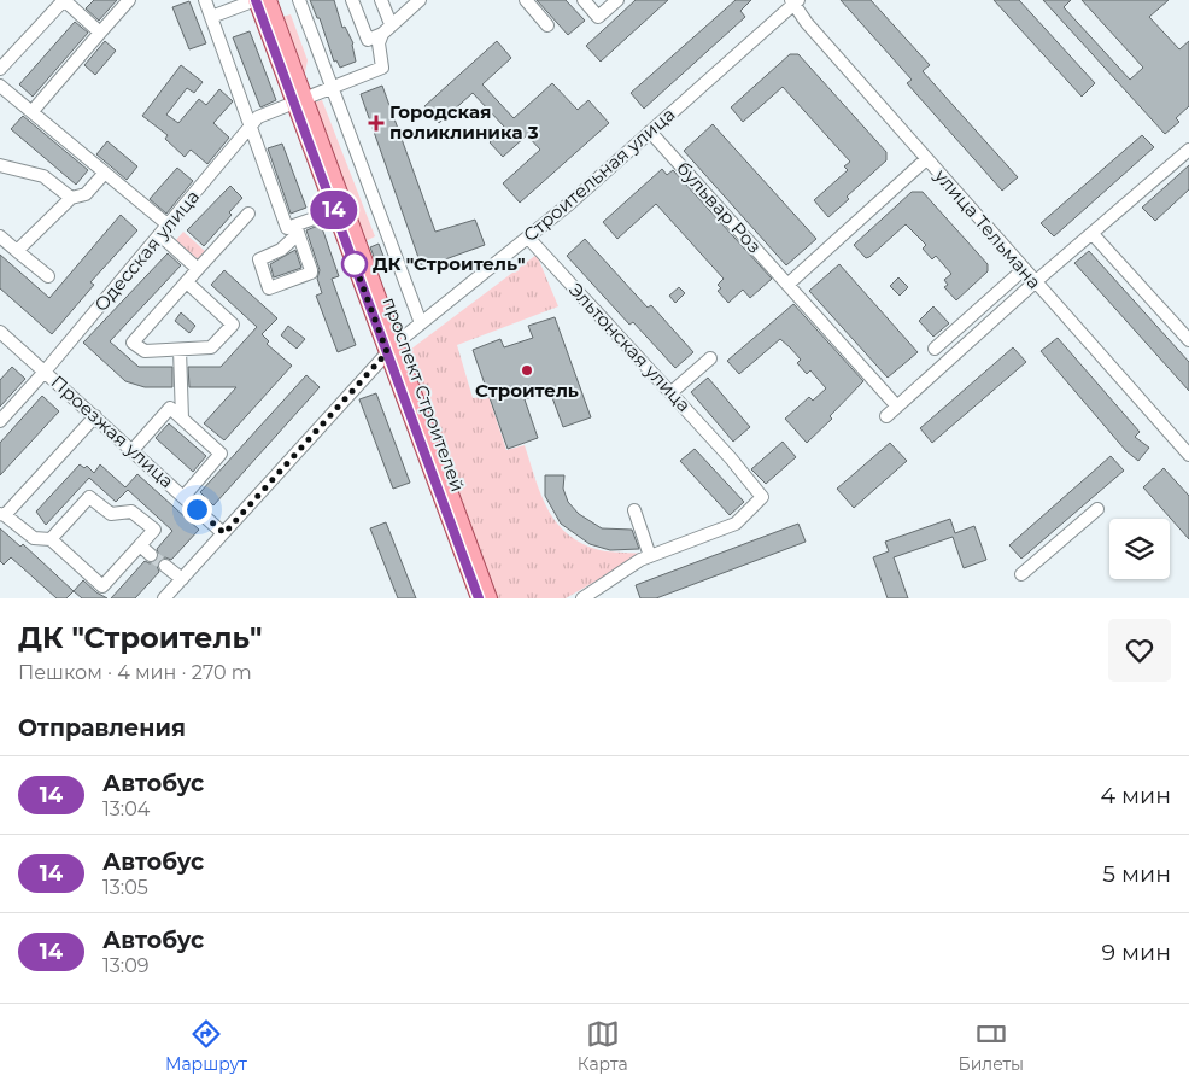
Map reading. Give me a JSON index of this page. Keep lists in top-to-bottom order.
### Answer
{
  "streets": {
    "main road": ["проспект Строителей"],
    "street": [
      "Строительная улица",
      "бульвар Роз",
      "улица Тельмана",
      "Одесская улица",
      "Эльтонская улица",
      "Проезжая улица"
    ]
  },
  "crossings": [
    ["Строительная улица", "бульвар Роз"],
    ["Строительная улица", "улица Тельмана"],
    ["Строительная улица", "Эльтонская улица"],
    ["Строительная улица", "проспект Строителей"],
    ["Строительная улица", "Проезжая улица"],
    ["Одесская улица", "проспект Строителей"],
    ["Одесская улица", "Проезжая улица"]
  ],
  "places": {
    "health": ["Городская поликлиника 3"],
    "other": ["ДК \"Строитель\"", "Строитель"]
  },
  "lines": ["bus line 14"],
  "page": {
    "on_map": "14",
    "heading": [
      ["ДК \"Строитель\"", "Пешком · 4 мин · 270 m"],
      "Отправления"
    ],
    "list": [
      {
        "mark": "14",
        "name": "Автобус",
        "note": "13:04",
        "value": "4 мин"
      },
      {
        "mark": "14",
        "name": "Автобус",
        "note": "13:05",
        "value": "5 мин"
      },
      {
        "mark": "14",
        "name": "Автобус",
        "note": "13:09",
        "value": "9 мин"
      }
    ],
    "tabs": ["Маршрут", "Карта", "Билеты"]
  }
}
